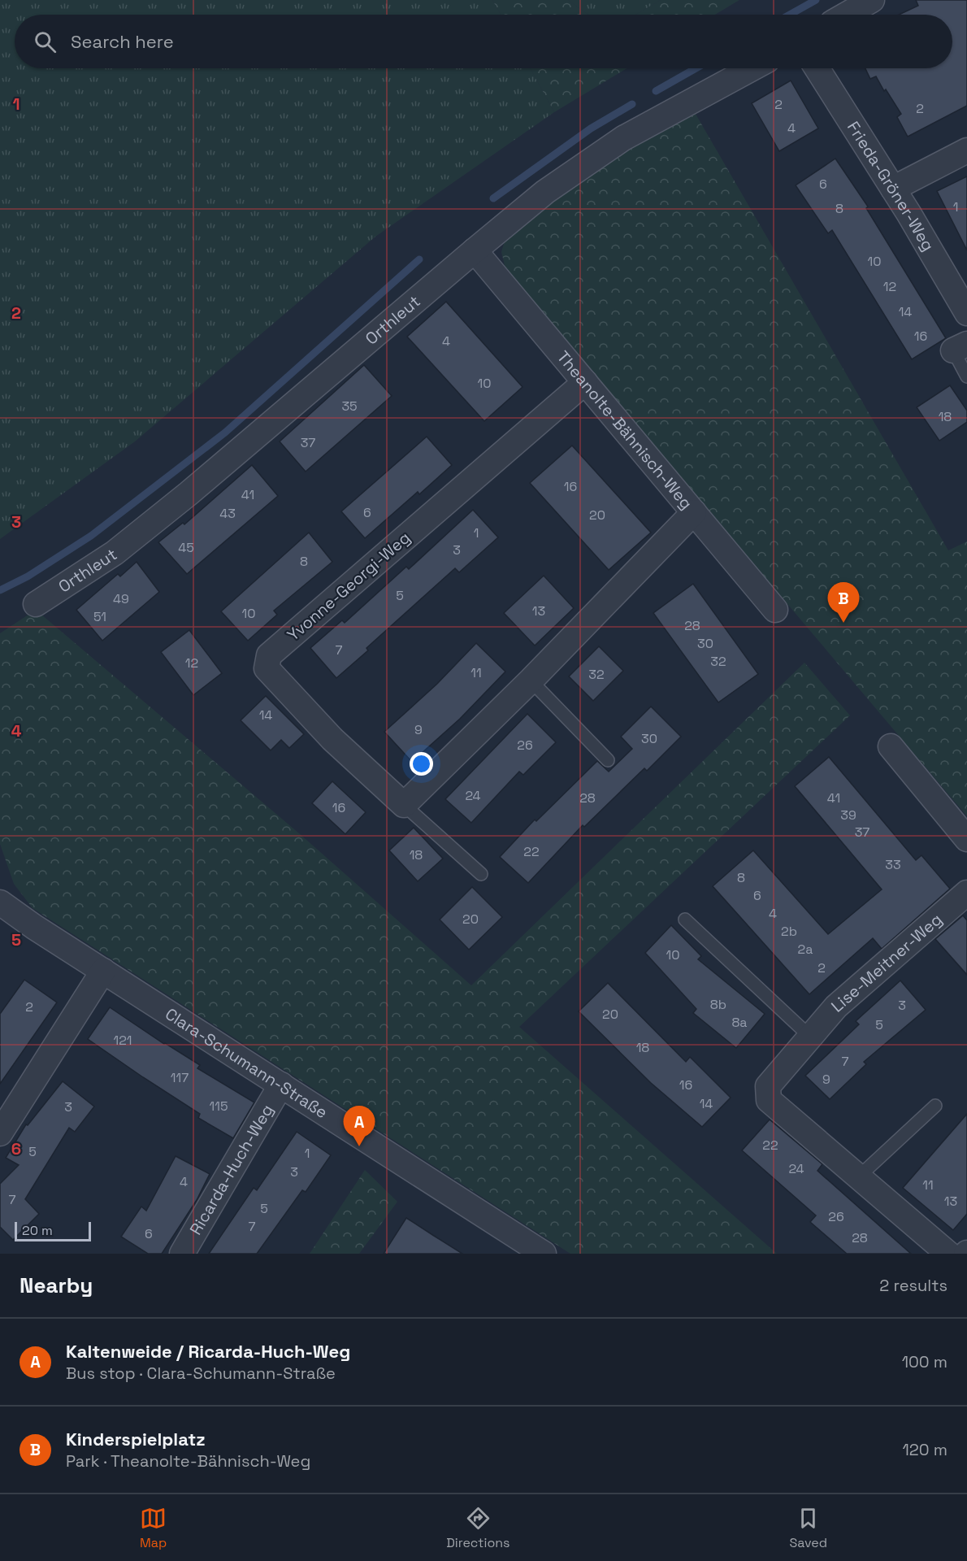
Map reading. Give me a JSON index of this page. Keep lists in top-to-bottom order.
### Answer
{
  "streets": {
    "street": [
      "Frieda-Gröner-Weg",
      "Orthleut",
      "Theanolte-Bähnisch-Weg",
      "Yvonne-Georgi-Weg",
      "Lise-Meitner-Weg",
      "Clara-Schumann-Straße",
      "Ricarda-Huch-Weg"
    ]
  },
  "crossings": [
    ["Orthleut", "Theanolte-Bähnisch-Weg"],
    ["Theanolte-Bähnisch-Weg", "Yvonne-Georgi-Weg"],
    ["Clara-Schumann-Straße", "Ricarda-Huch-Weg"]
  ],
  "house_numbers": [
    "2",
    "2",
    "4",
    "6",
    "1",
    "8",
    "10",
    "12",
    "14",
    "16",
    "4",
    "10",
    "35",
    "18",
    "37",
    "16",
    "41",
    "6",
    "43",
    "20",
    "1",
    "45",
    "3",
    "8",
    "5",
    "49",
    "13",
    "10",
    "51",
    "28",
    "30",
    "7",
    "32",
    "12",
    "11",
    "32",
    "14",
    "9",
    "30",
    "26",
    "24",
    "28",
    "41",
    "16",
    "39",
    "37",
    "22",
    "18",
    "33",
    "8",
    "6",
    "4",
    "20",
    "2b",
    "2a",
    "10",
    "2",
    "8b",
    "3",
    "2",
    "20",
    "8a",
    "5",
    "121",
    "18",
    "7",
    "117",
    "9",
    "16",
    "14",
    "115",
    "3",
    "22",
    "5",
    "1",
    "24",
    "3",
    "4",
    "11",
    "7",
    "13",
    "5",
    "26",
    "7",
    "6",
    "28"
  ],
  "scale_bar": "20 m",
  "page": {
    "search": "Search here",
    "pins": ["B", "A"],
    "scale": "20 m",
    "heading": ["Nearby", "2 results"],
    "list": [
      {
        "mark": "A",
        "name": "Kaltenweide / Ricarda-Huch-Weg",
        "note": "Bus stop · Clara-Schumann-Straße",
        "value": "100 m"
      },
      {
        "mark": "B",
        "name": "Kinderspielplatz",
        "note": "Park · Theanolte-Bähnisch-Weg",
        "value": "120 m"
      }
    ],
    "nav": ["Map", "Directions", "Saved"]
  },
  "grid": {
    "rows": [
      "1",
      "2",
      "3",
      "4",
      "5",
      "6"
    ]
  }
}
